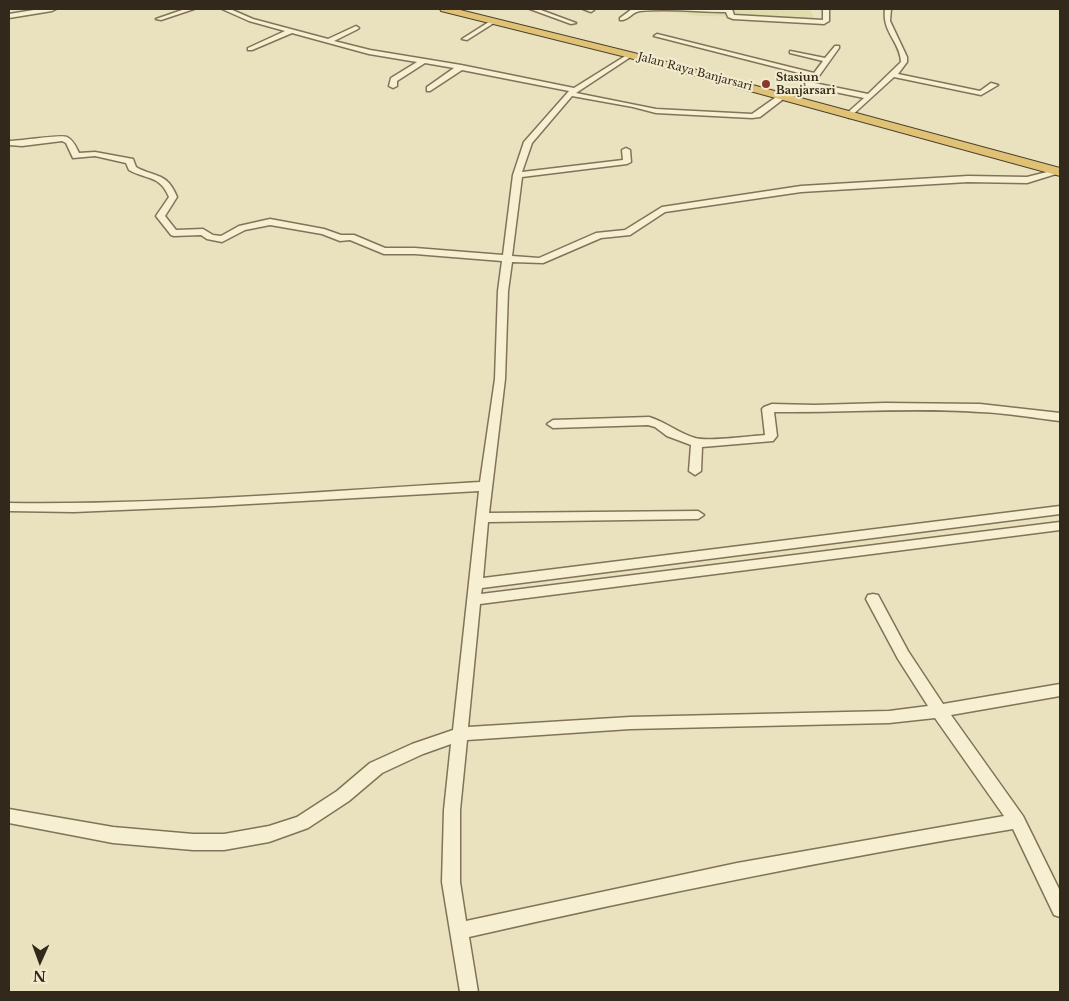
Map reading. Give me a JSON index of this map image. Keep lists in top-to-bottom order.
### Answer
{
  "streets": {
    "highway": ["Jalan Raya Banjarsari"]
  },
  "places": ["Stasiun Banjarsari"],
  "north": "bottom"
}
